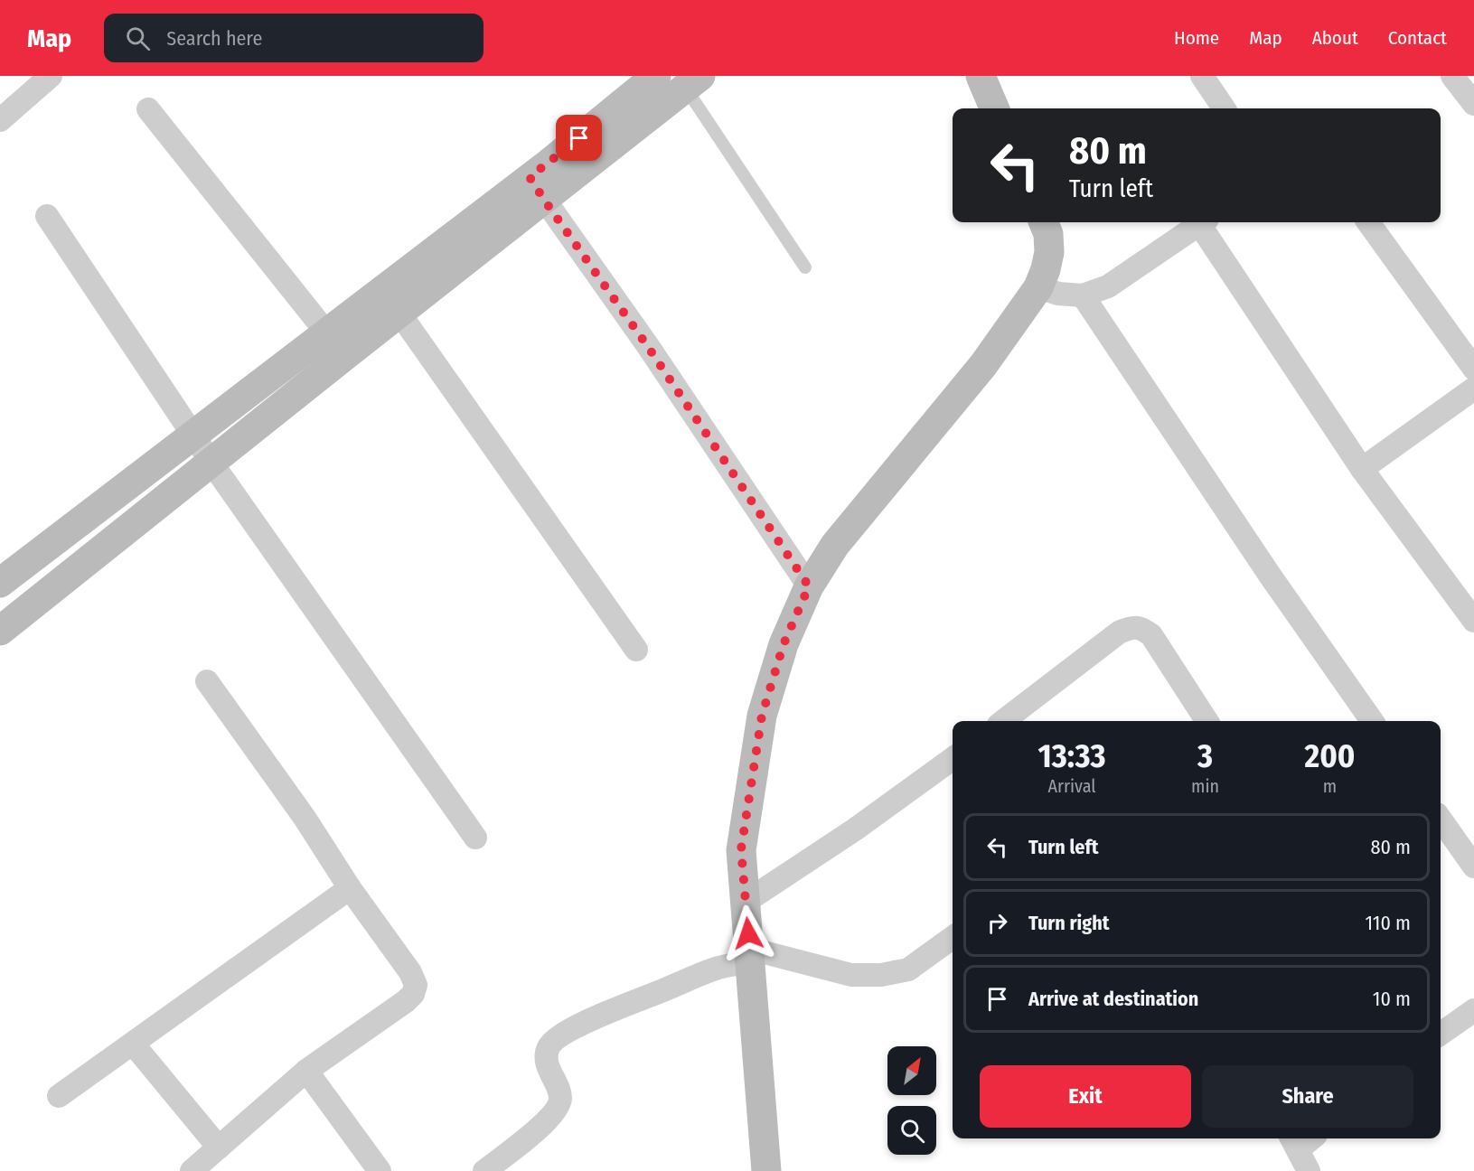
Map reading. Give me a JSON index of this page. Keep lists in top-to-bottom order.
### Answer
{
  "north": "top right",
  "page": {
    "header": "Map",
    "search": "Search here",
    "nav": [
      "Home",
      "Map",
      "About",
      "Contact"
    ],
    "turn": ["80 m", "Turn left"],
    "eta": [
      "13:33",
      "Arrival",
      "3",
      "min",
      "200",
      "m"
    ],
    "list": [
      {
        "name": "Turn left",
        "value": "80 m"
      },
      {
        "name": "Turn right",
        "value": "110 m"
      },
      {
        "name": "Arrive at destination",
        "value": "10 m"
      }
    ],
    "buttons": ["Exit", "Share"]
  }
}
